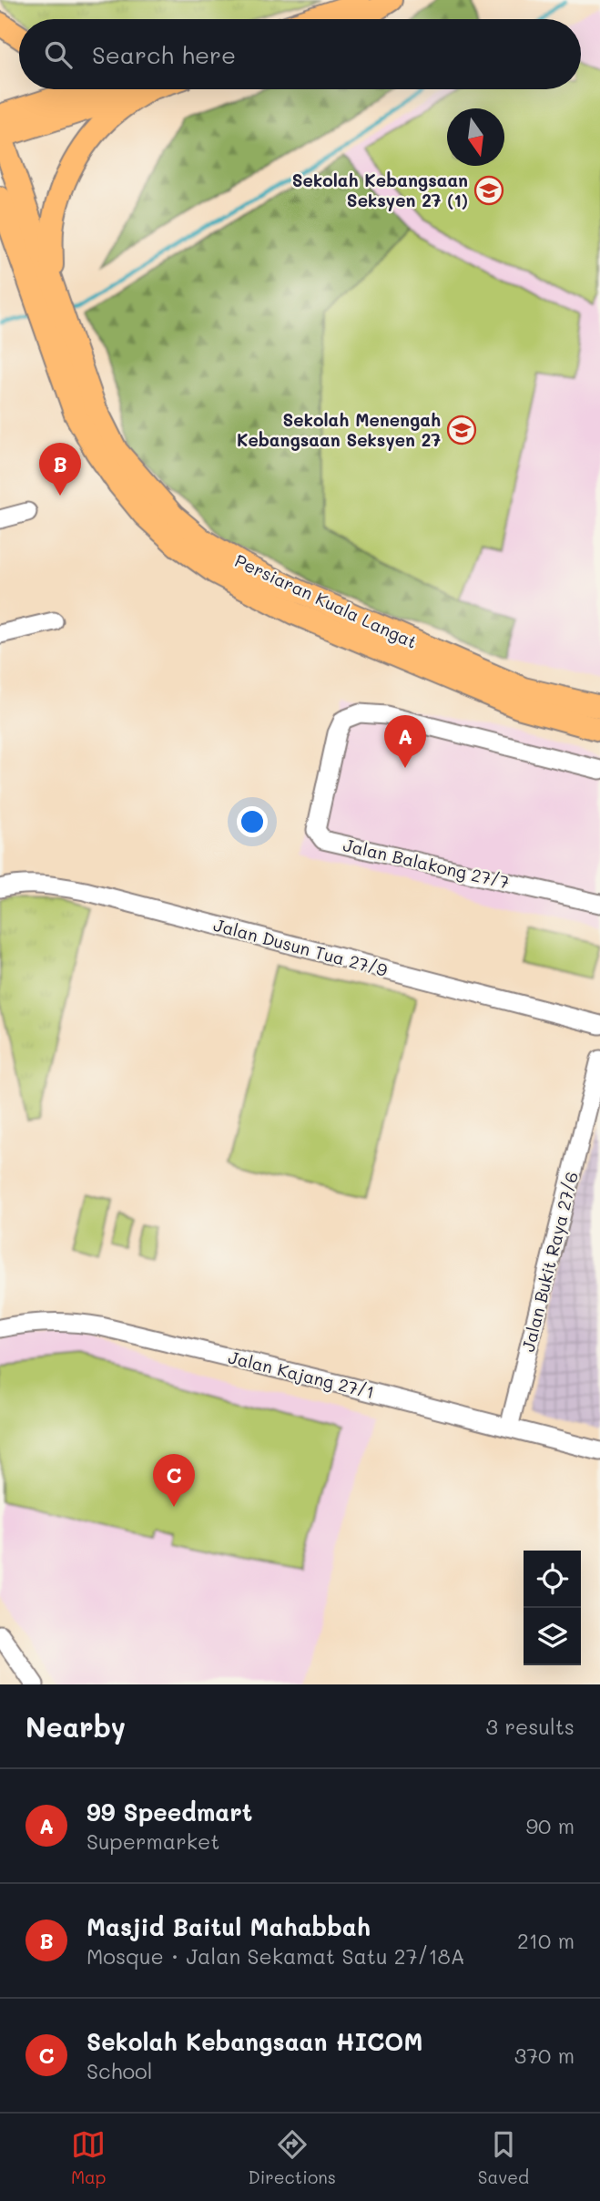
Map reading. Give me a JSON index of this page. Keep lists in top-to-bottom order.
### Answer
{
  "streets": {
    "main road": ["Persiaran Kuala Langat"],
    "street": [
      "Jalan Balakong 27/7",
      "Jalan Dusun Tua 27/9",
      "Jalan Bukit Raya 27/6",
      "Jalan Kajang 27/1"
    ]
  },
  "crossings": [
    ["Jalan Bukit Raya 27/6", "Jalan Kajang 27/1"]
  ],
  "places": {
    "school or university": ["Sekolah Kebangsaan Seksyen 27 (1)", "Sekolah Menengah Kebangsaan Seksyen 27"]
  },
  "north": "bottom",
  "page": {
    "search": "Search here",
    "pins": ["B", "A", "C"],
    "heading": ["Nearby", "3 results"],
    "list": [
      {
        "mark": "A",
        "name": "99 Speedmart",
        "note": "Supermarket",
        "value": "90 m"
      },
      {
        "mark": "B",
        "name": "Masjid Baitul Mahabbah",
        "note": "Mosque · Jalan Sekamat Satu 27/18A",
        "value": "210 m"
      },
      {
        "mark": "C",
        "name": "Sekolah Kebangsaan HICOM",
        "note": "School",
        "value": "370 m"
      }
    ],
    "nav": ["Map", "Directions", "Saved"]
  }
}
